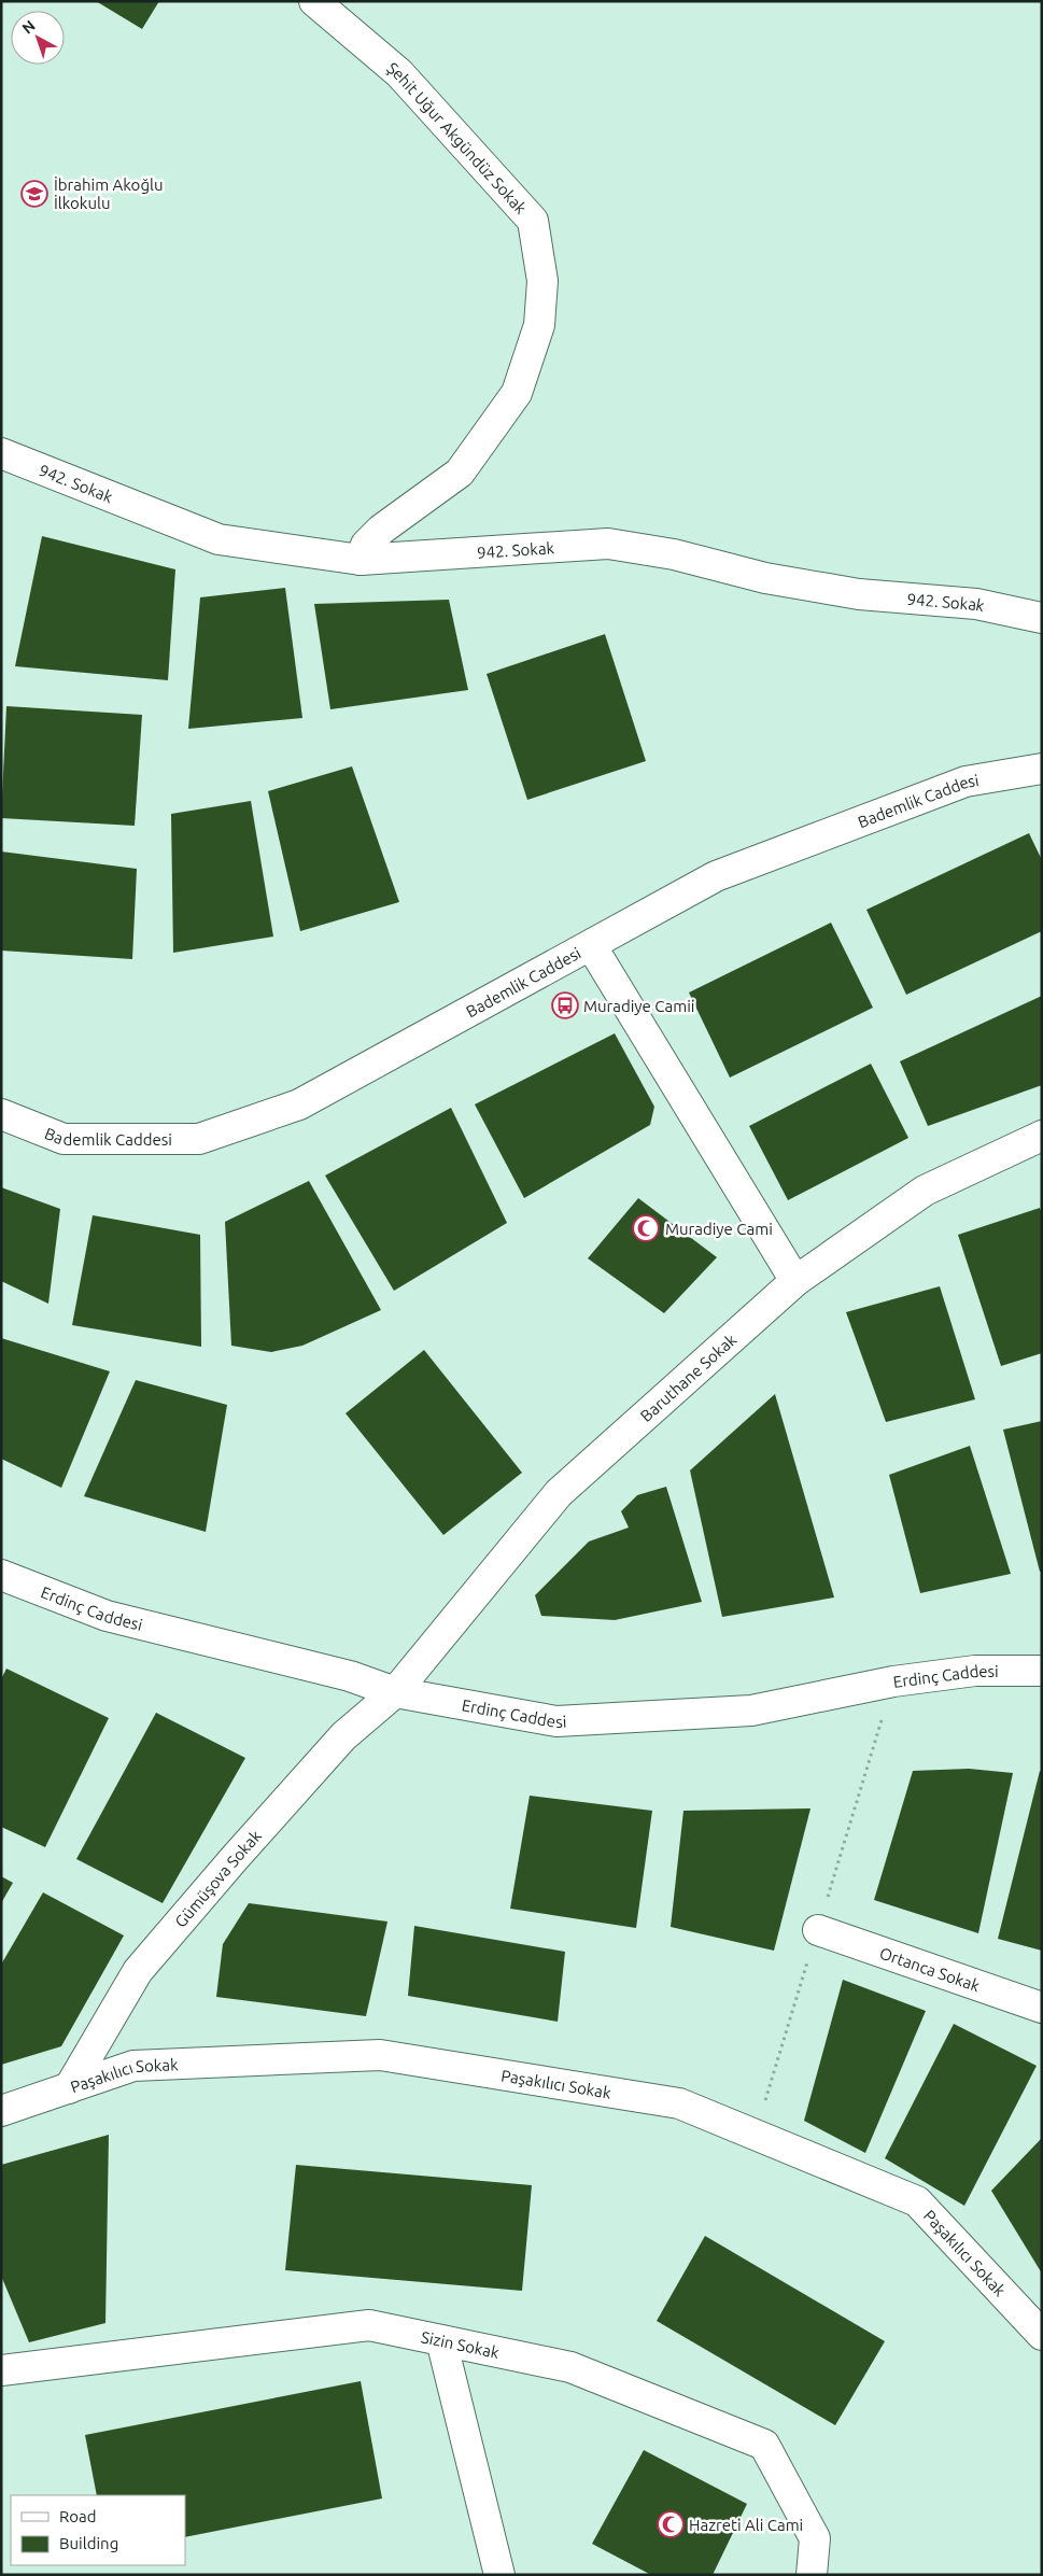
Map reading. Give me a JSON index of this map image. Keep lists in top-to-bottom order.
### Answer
{
  "streets": {
    "street": [
      "Şehit Uğur Akgündüz Sokak",
      "942. Sokak",
      "Bademlik Caddesi",
      "Baruthane Sokak",
      "Erdinç Caddesi",
      "Gümüşova Sokak",
      "Ortanca Sokak",
      "Paşakılıcı Sokak",
      "Sizin Sokak"
    ]
  },
  "crossings": [
    ["Şehit Uğur Akgündüz Sokak", "942. Sokak"],
    ["Baruthane Sokak", "Erdinç Caddesi"],
    ["Baruthane Sokak", "Gümüşova Sokak"],
    ["Erdinç Caddesi", "Gümüşova Sokak"],
    ["Gümüşova Sokak", "Paşakılıcı Sokak"]
  ],
  "places": {
    "school or university": ["İbrahim Akoğlu İlkokulu"],
    "bus stop": ["Muradiye Camii"],
    "mosque": ["Muradiye Cami", "Hazreti Ali Cami"]
  },
  "legend": ["Road", "Building"],
  "north": "top left"
}
